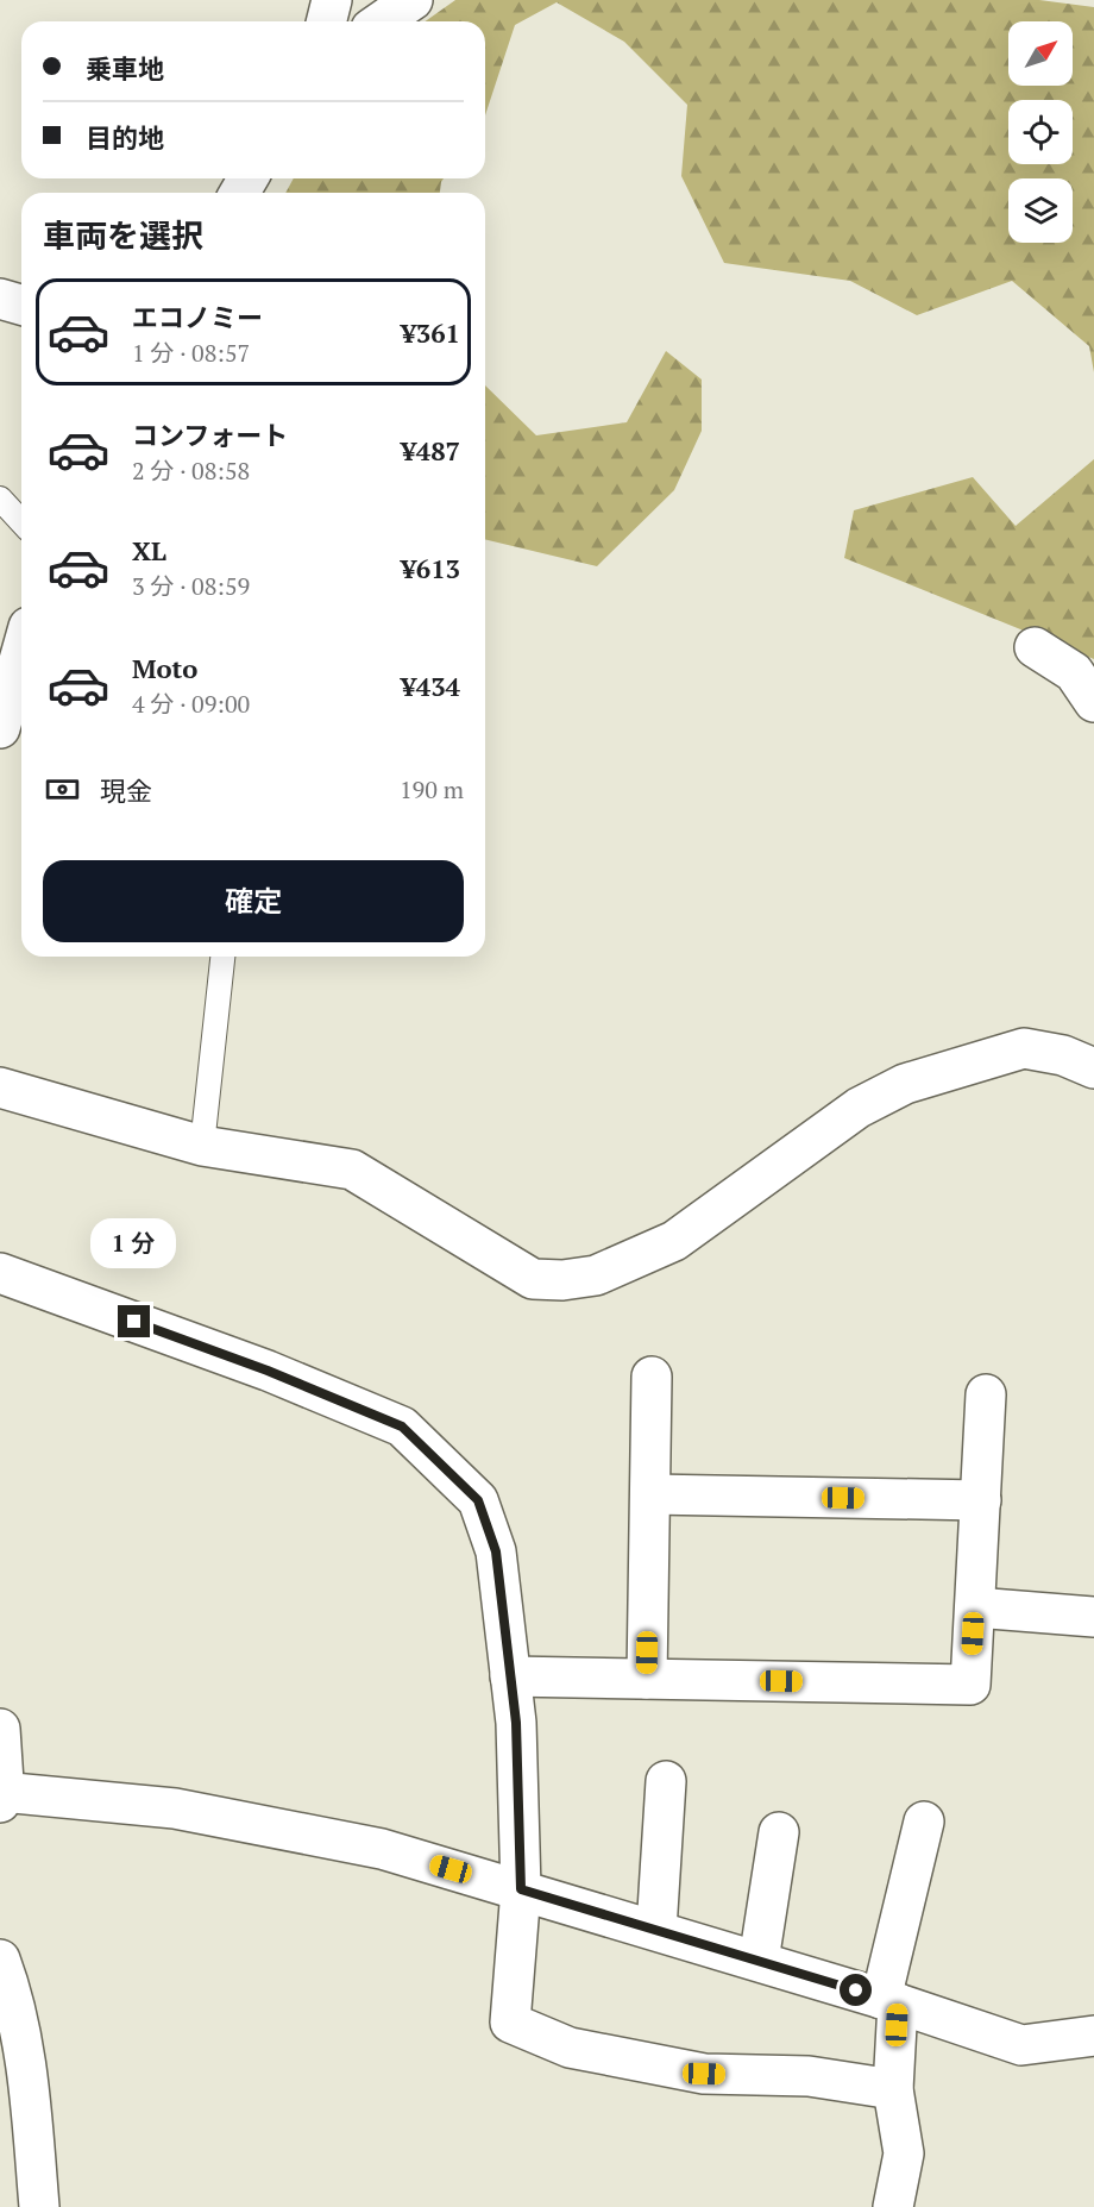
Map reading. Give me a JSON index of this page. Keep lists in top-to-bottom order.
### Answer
{
  "north": "top right",
  "page": {
    "banner": ["乗車地", "目的地"],
    "heading": "車両を選択",
    "list": [
      {
        "name": "エコノミー",
        "note": "1 分 · 08:57",
        "value": "¥361"
      },
      {
        "name": "コンフォート",
        "note": "2 分 · 08:58",
        "value": "¥487"
      },
      {
        "name": "XL",
        "note": "3 分 · 08:59",
        "value": "¥613"
      },
      {
        "name": "Moto",
        "note": "4 分 · 09:00",
        "value": "¥434"
      }
    ],
    "pay": ["現金", "190 m"],
    "buttons": "確定",
    "bubble": "1 分"
  }
}
